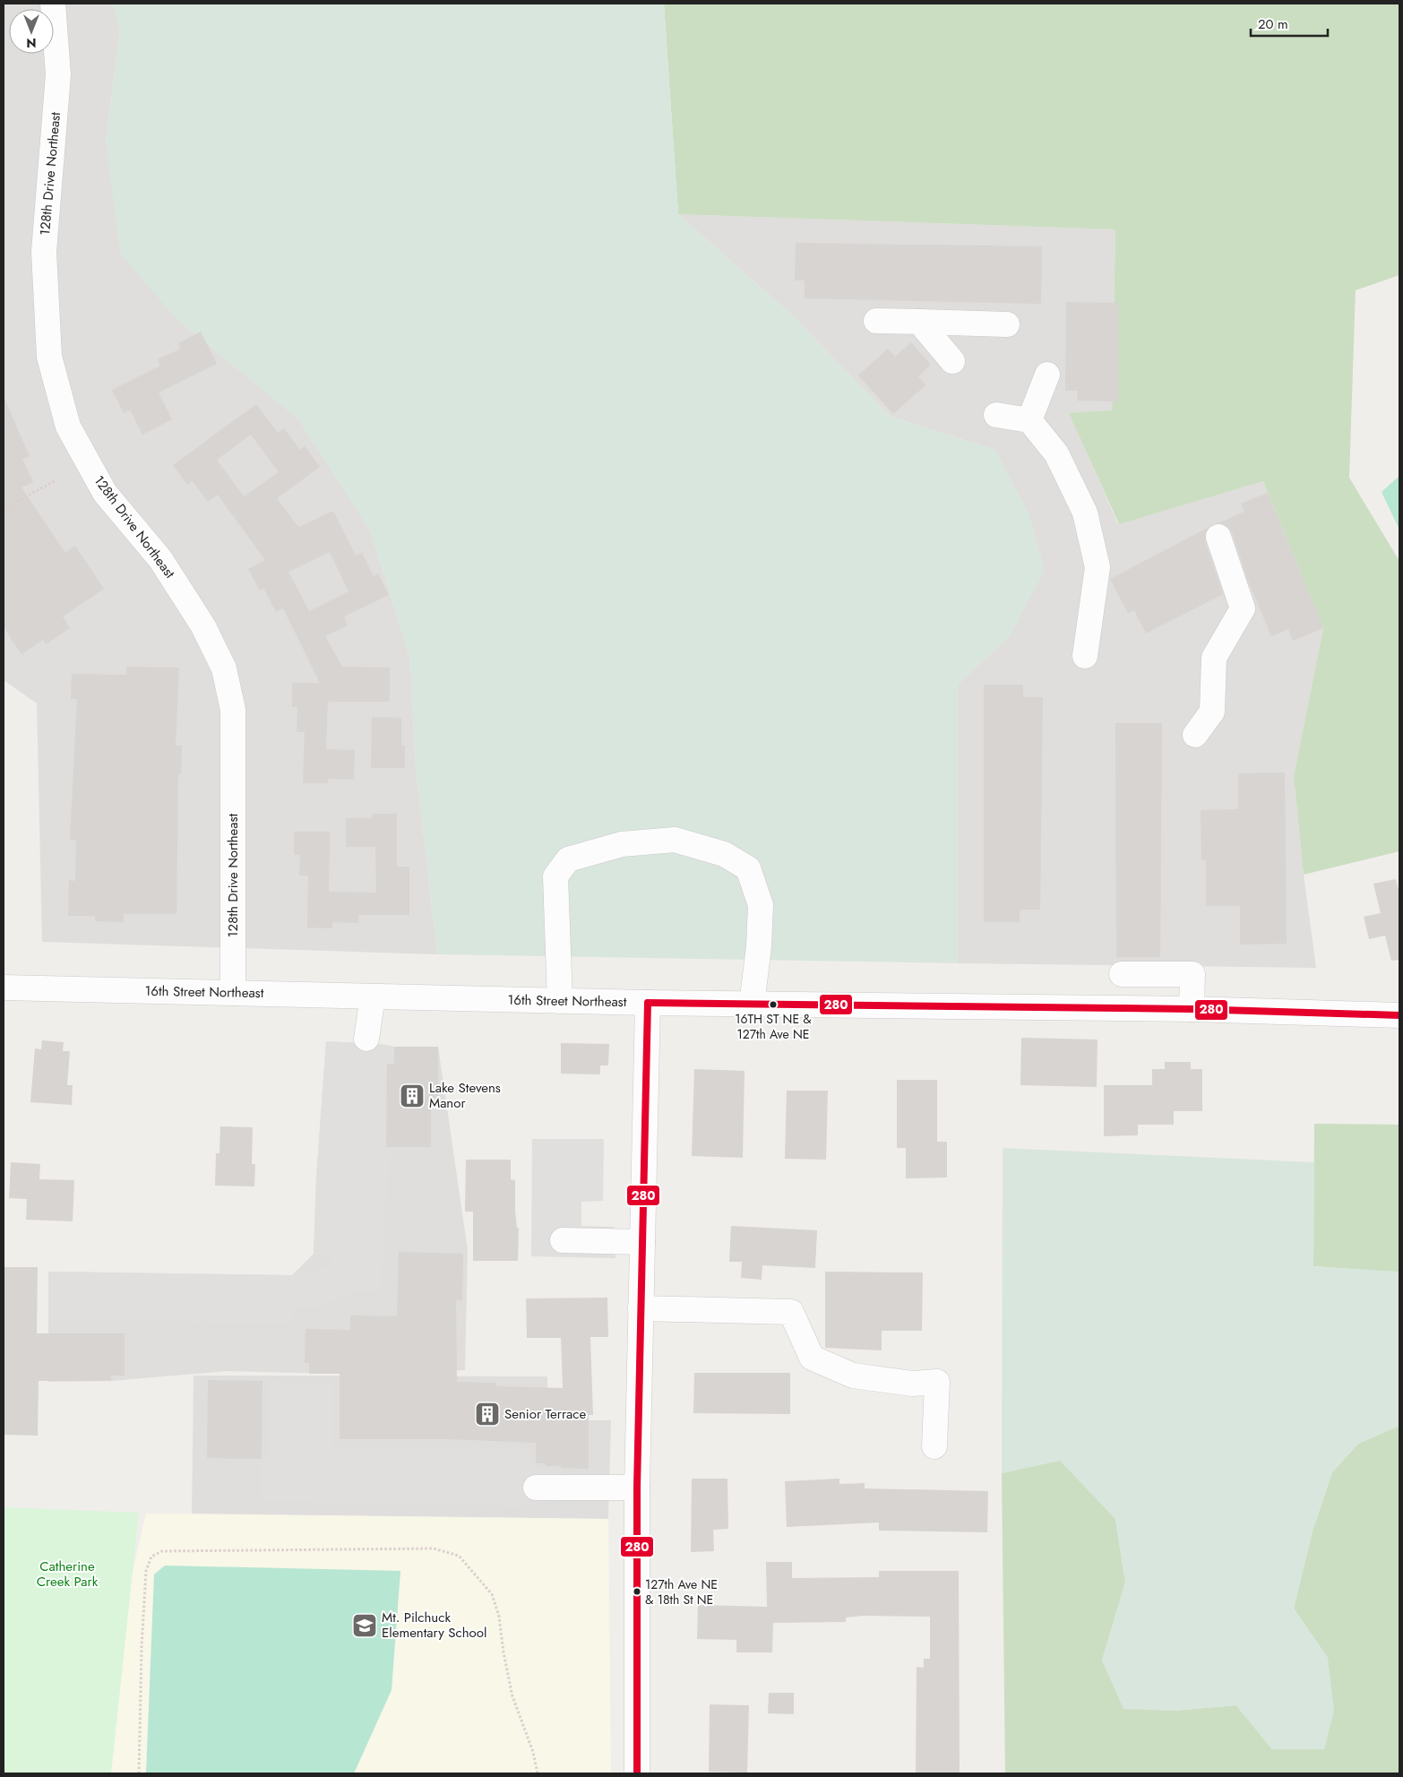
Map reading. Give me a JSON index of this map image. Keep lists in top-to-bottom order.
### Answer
{
  "streets": {
    "street": ["128th Drive Northeast", "16th Street Northeast"]
  },
  "crossings": [
    ["128th Drive Northeast", "16th Street Northeast"]
  ],
  "parks": ["Catherine Creek Park"],
  "places": {
    "other": ["16TH ST NE & 127th Ave NE", "127th Ave NE & 18th St NE"],
    "building": ["Lake Stevens Manor", "Senior Terrace"],
    "school or university": ["Mt. Pilchuck Elementary School"]
  },
  "lines": ["transit line 280"],
  "scale_bar": "20 m",
  "north": "bottom"
}
